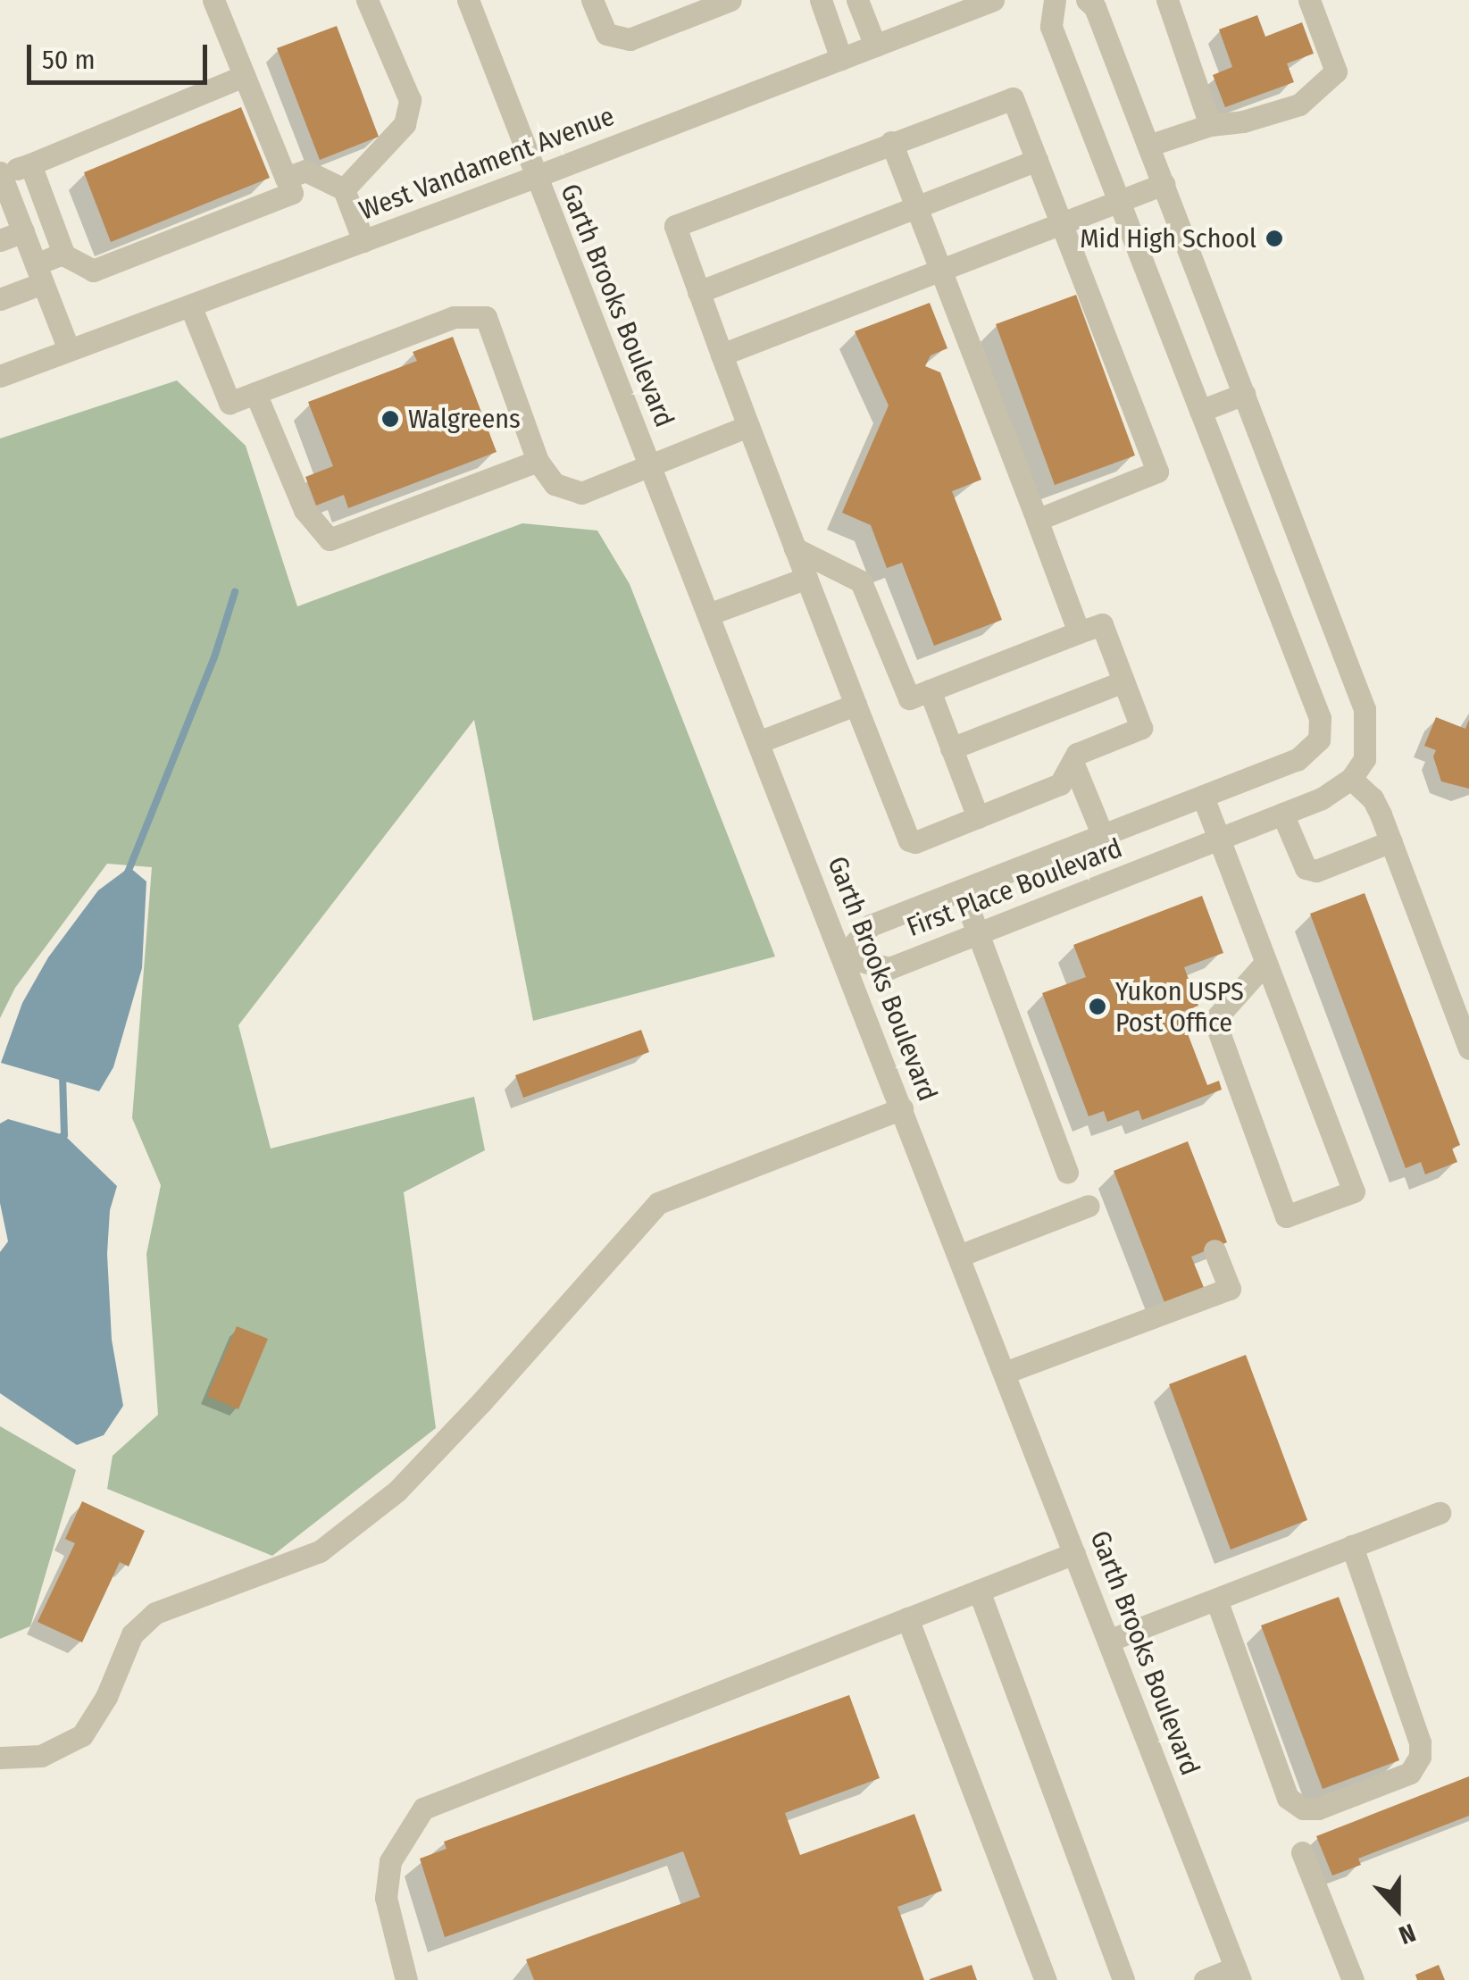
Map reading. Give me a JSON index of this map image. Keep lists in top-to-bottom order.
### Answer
{
  "streets": {
    "street": ["West Vandament Avenue", "Garth Brooks Boulevard", "First Place Boulevard"]
  },
  "crossings": [
    ["West Vandament Avenue", "Garth Brooks Boulevard"],
    ["Garth Brooks Boulevard", "First Place Boulevard"]
  ],
  "places": ["Mid High School", "Walgreens", "Yukon USPS Post Office"],
  "scale_bar": "50 m",
  "north": "bottom"
}
